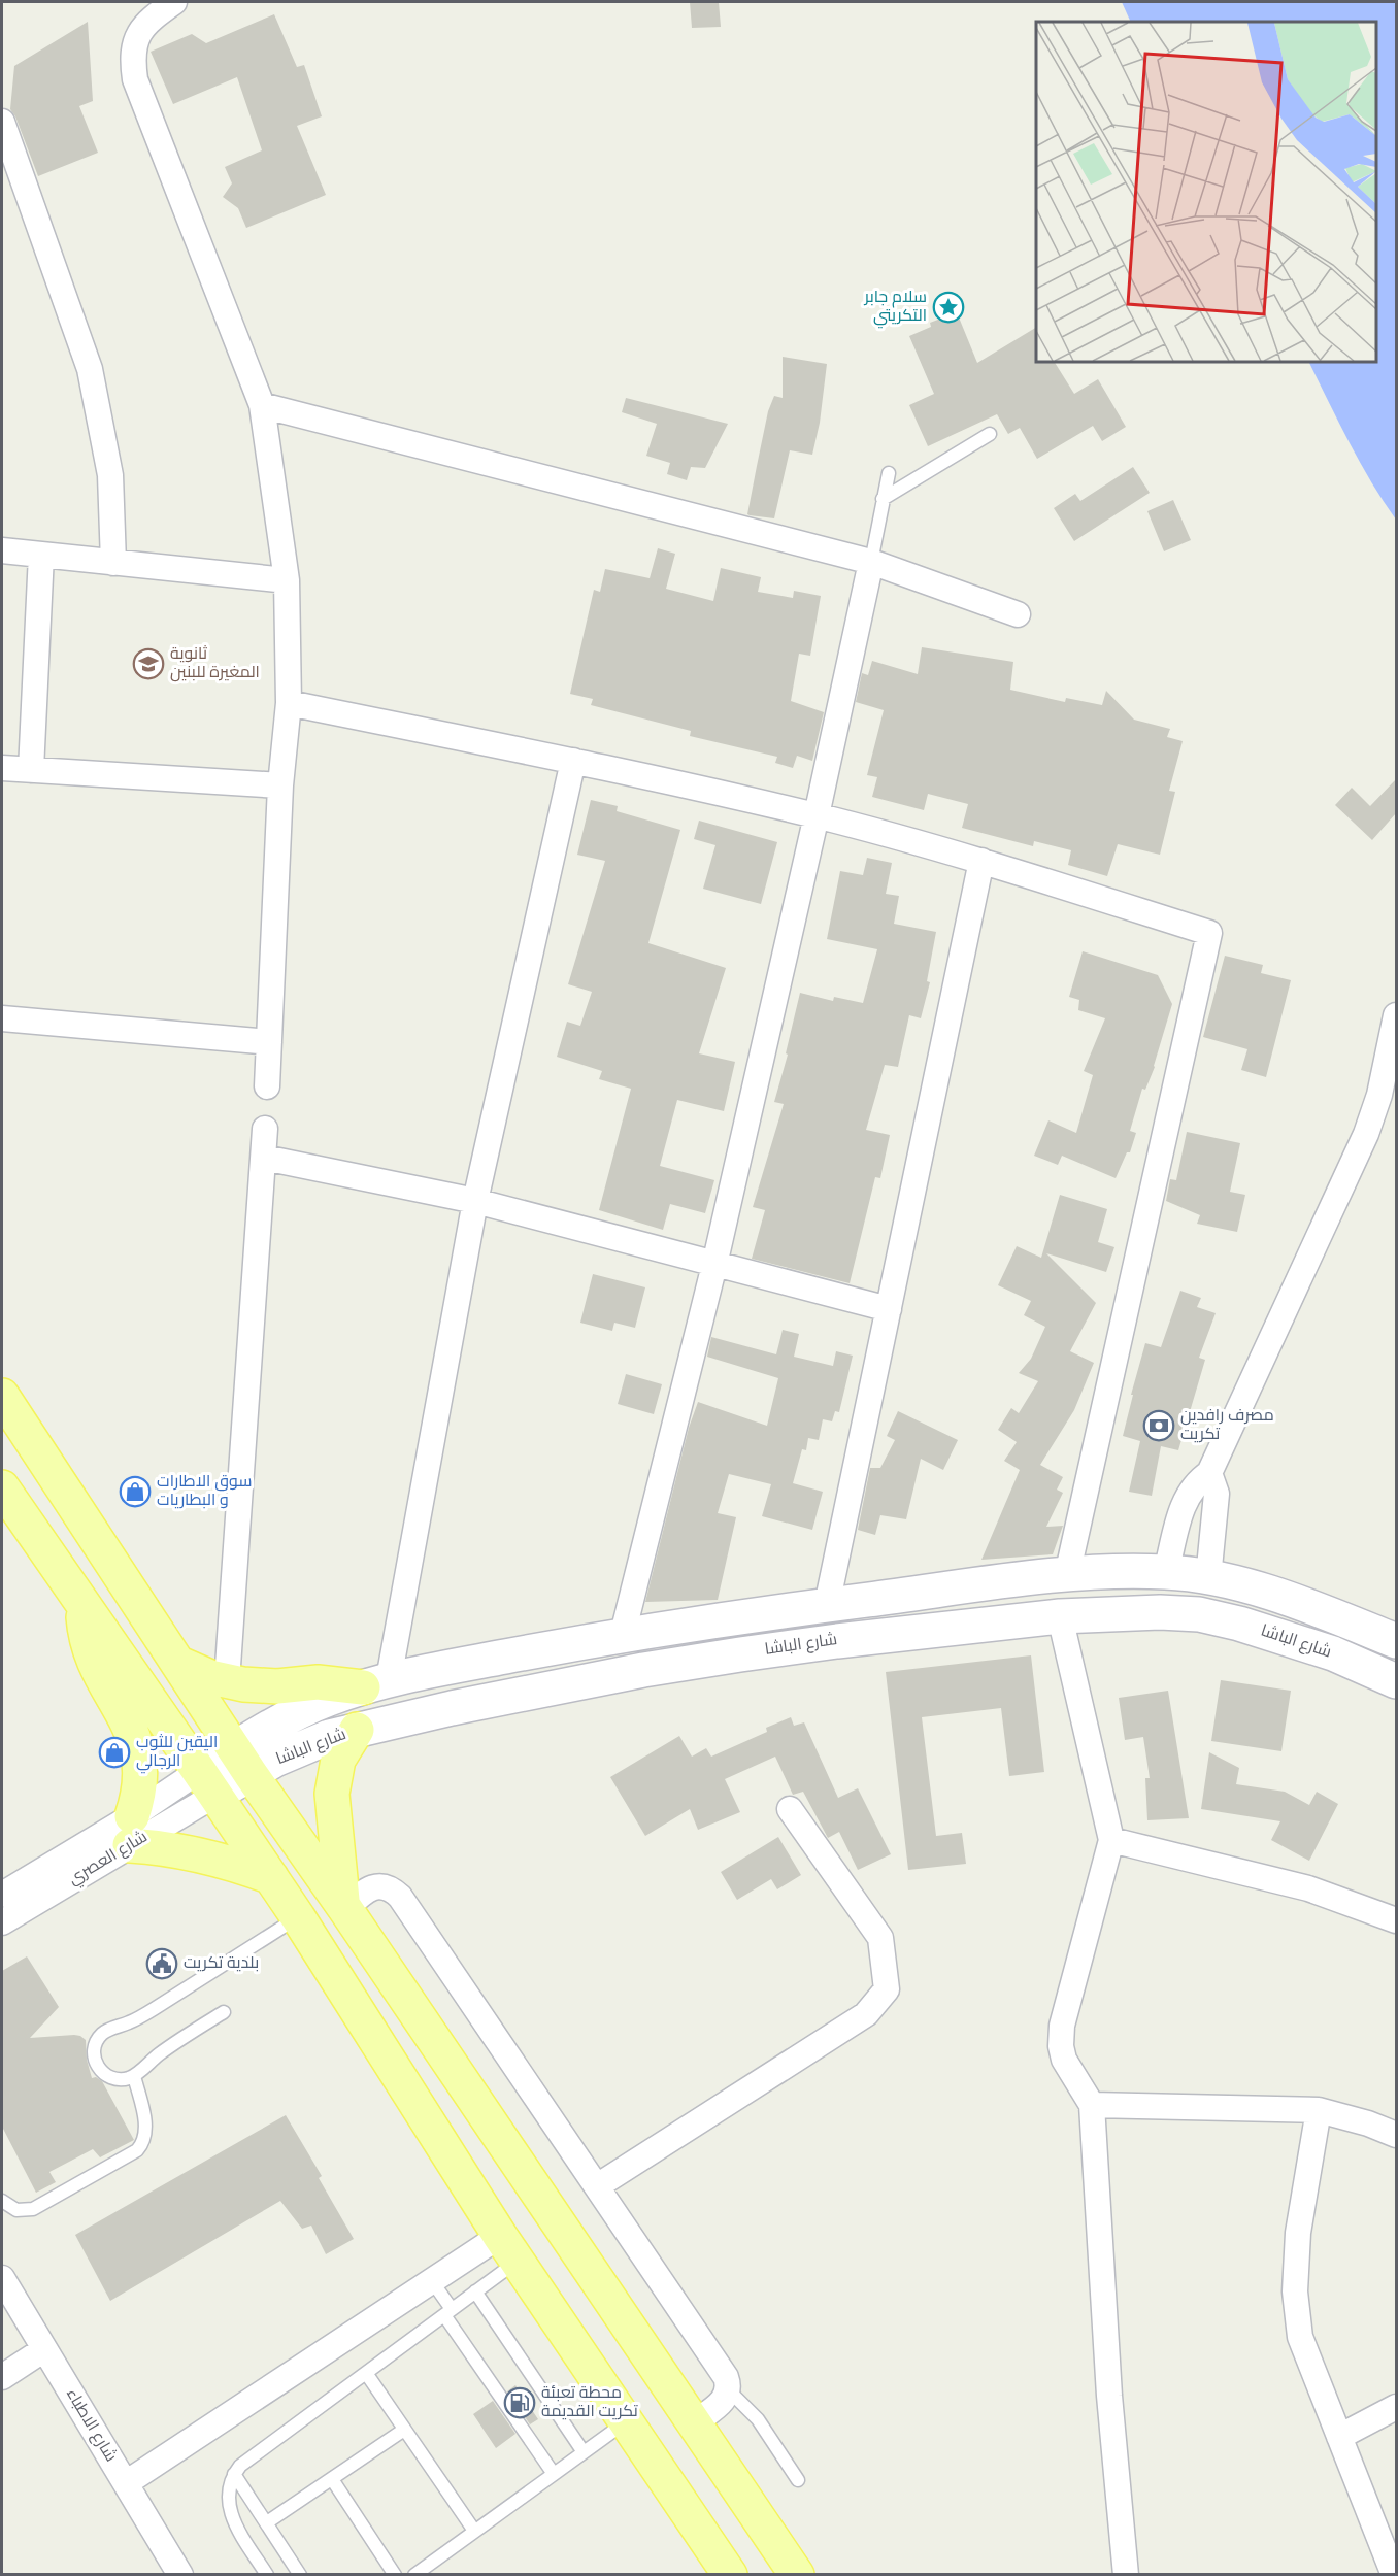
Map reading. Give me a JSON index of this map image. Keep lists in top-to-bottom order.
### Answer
{
  "streets": {
    "main road": ["شارع الباشا"],
    "street": ["شارع العصري", "شارع الاطباء"]
  },
  "places": {
    "place": ["سلام جابر التكريتي"],
    "school or university": ["ثانوية المغيرة للبنين"],
    "bank": ["مصرف رافدين تكريت"],
    "shop": ["سوق الاطارات و البطاريات", "اليقين للثوب الرجالي"],
    "public building": ["بلدية تكريت"],
    "fuel station": ["محطة تعبئة تكريت القديمة"]
  }
}
